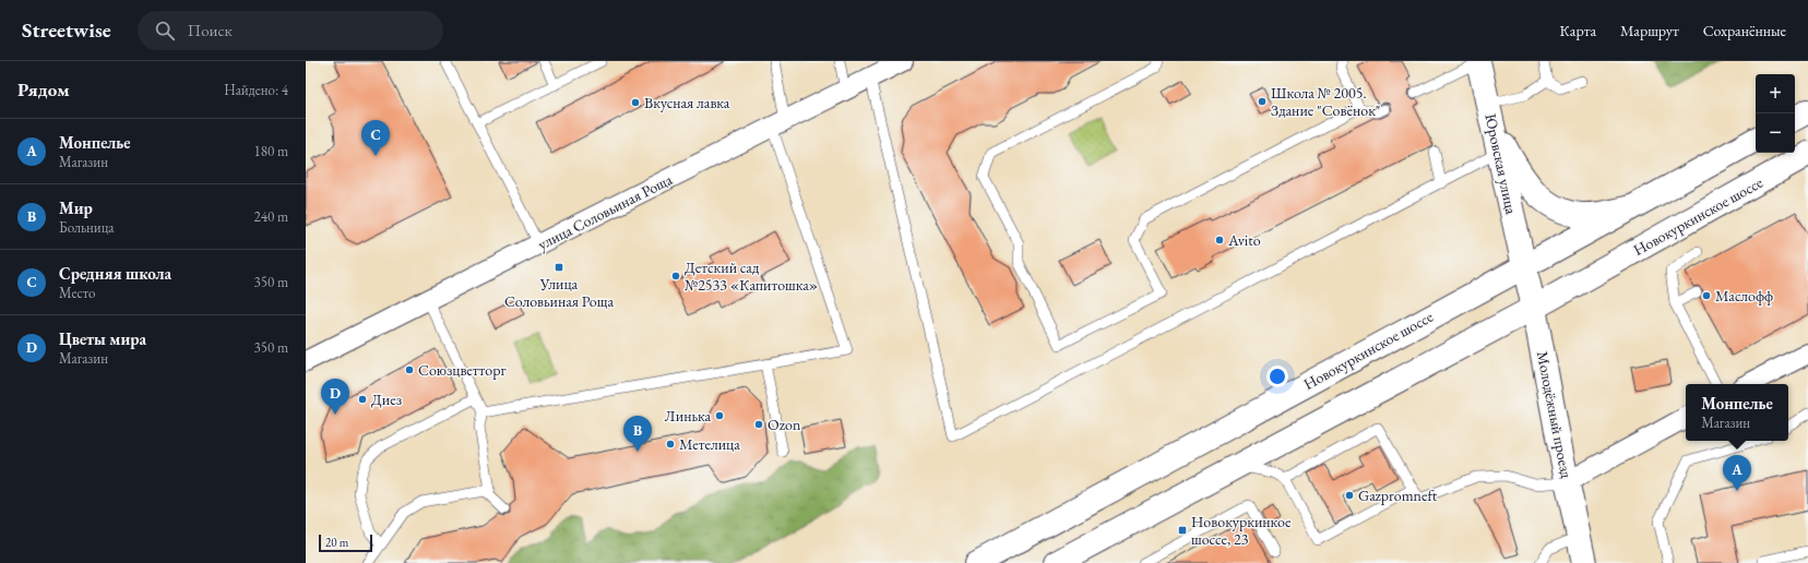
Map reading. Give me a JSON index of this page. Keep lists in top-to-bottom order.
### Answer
{
  "streets": {
    "main road": ["Юровская улица", "Новокуркинское шоссе", "Молодёжный проезд"],
    "street": ["улица Соловьиная Роща"]
  },
  "crossings": [
    ["Юровская улица", "Новокуркинское шоссе"],
    ["Юровская улица", "Молодёжный проезд"],
    ["Новокуркинское шоссе", "Молодёжный проезд"]
  ],
  "places": {
    "other": [
      "Школа № 2005. Здание \"Совёнок\"",
      "Вкусная лавка",
      "Avito",
      "Детский сад №2533 «Капитошка»",
      "Маслофф",
      "Союзцветторг",
      "Диез",
      "Линька",
      "Ozon",
      "Метелица",
      "Gazpromneft"
    ],
    "transit": ["Улица Соловьиная Роща", "Новокуркинкое шоссе, 23"]
  },
  "scale_bar": "20 m",
  "page": {
    "header": "Streetwise",
    "search": "Поиск",
    "nav": ["Карта", "Маршрут", "Сохранённые"],
    "heading": ["Рядом", "Найдено: 4"],
    "map_buttons": ["+", "−"],
    "list": [
      {
        "mark": "A",
        "name": "Монпелье",
        "note": "Магазин",
        "value": "180 m"
      },
      {
        "mark": "B",
        "name": "Мир",
        "note": "Больница",
        "value": "240 m"
      },
      {
        "mark": "C",
        "name": "Средняя школа",
        "note": "Место",
        "value": "350 m"
      },
      {
        "mark": "D",
        "name": "Цветы мира",
        "note": "Магазин",
        "value": "350 m"
      }
    ],
    "pins": [
      "C",
      "D",
      "B",
      "A"
    ],
    "popup": ["Монпелье", "Магазин"],
    "scale": "20 m"
  }
}
